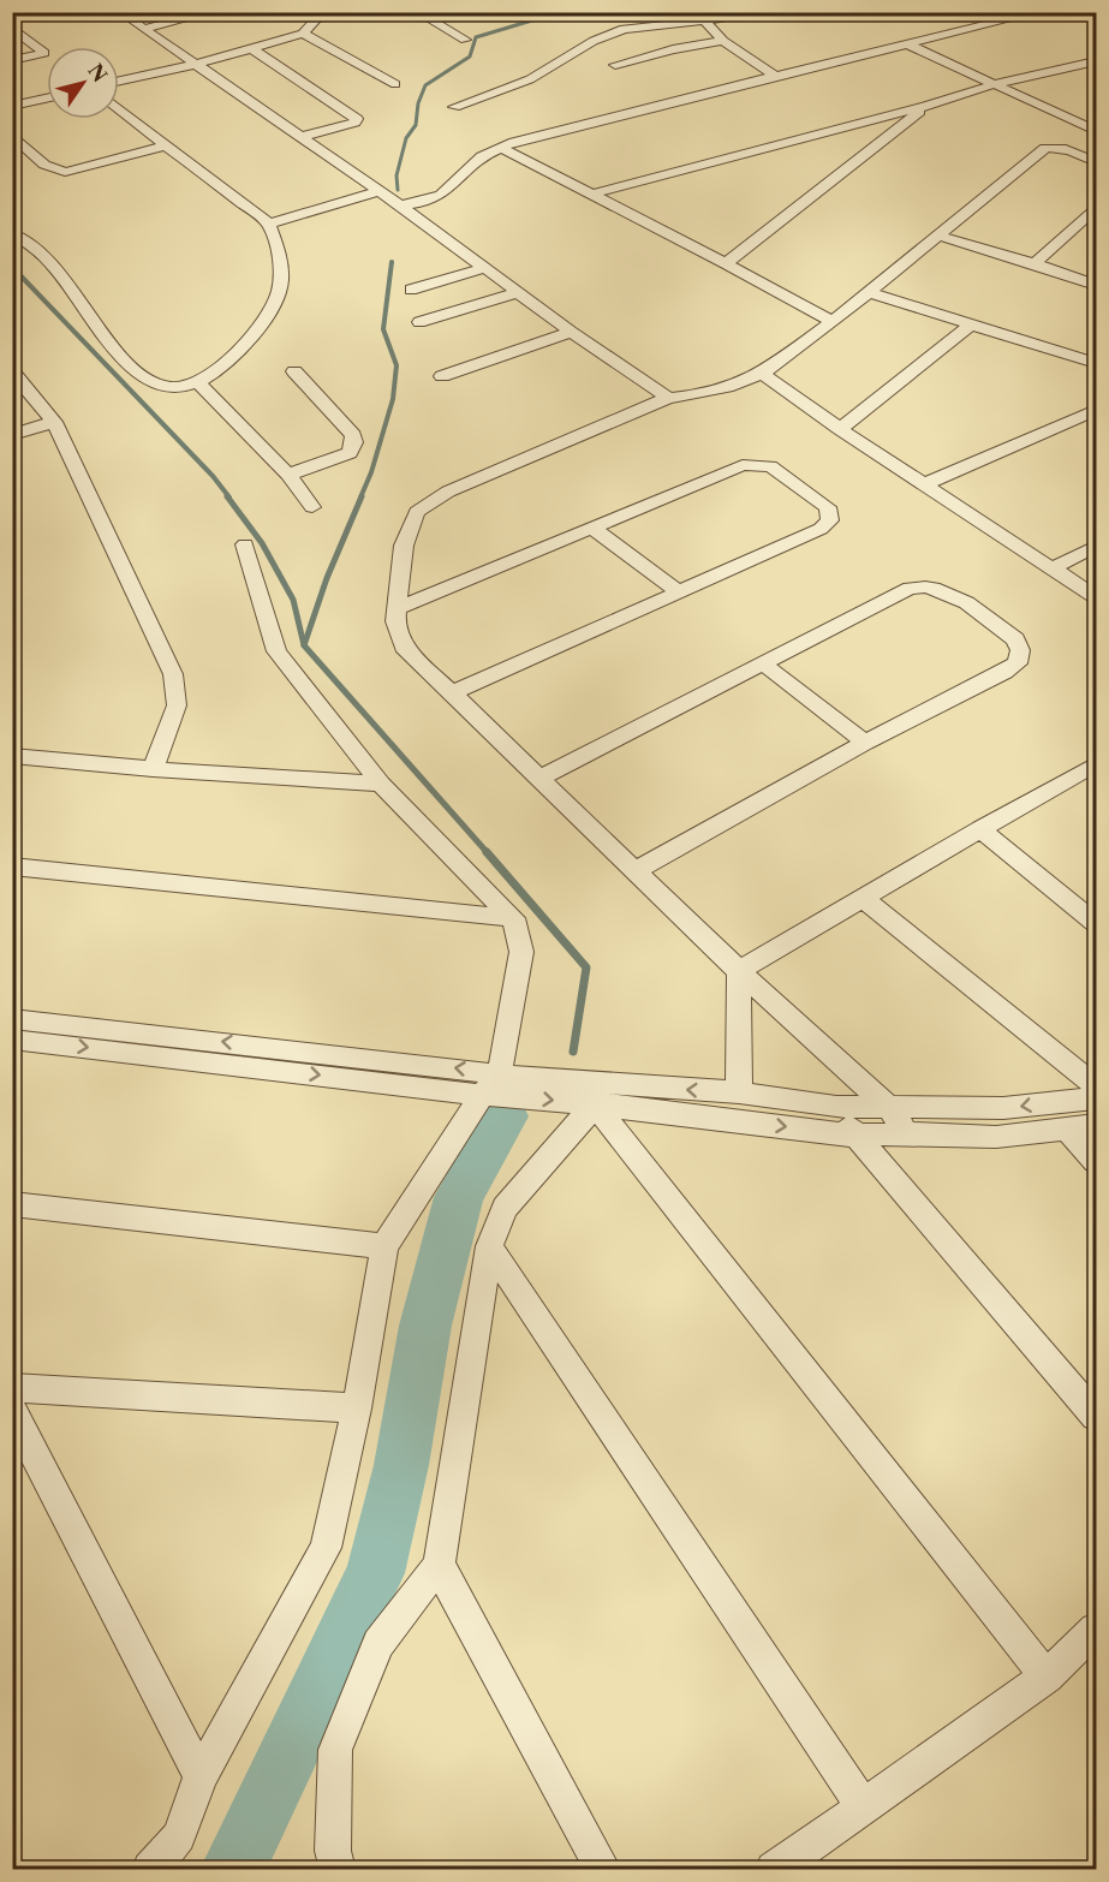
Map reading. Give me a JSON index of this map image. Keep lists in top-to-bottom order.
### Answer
{
  "north": "top right"
}
